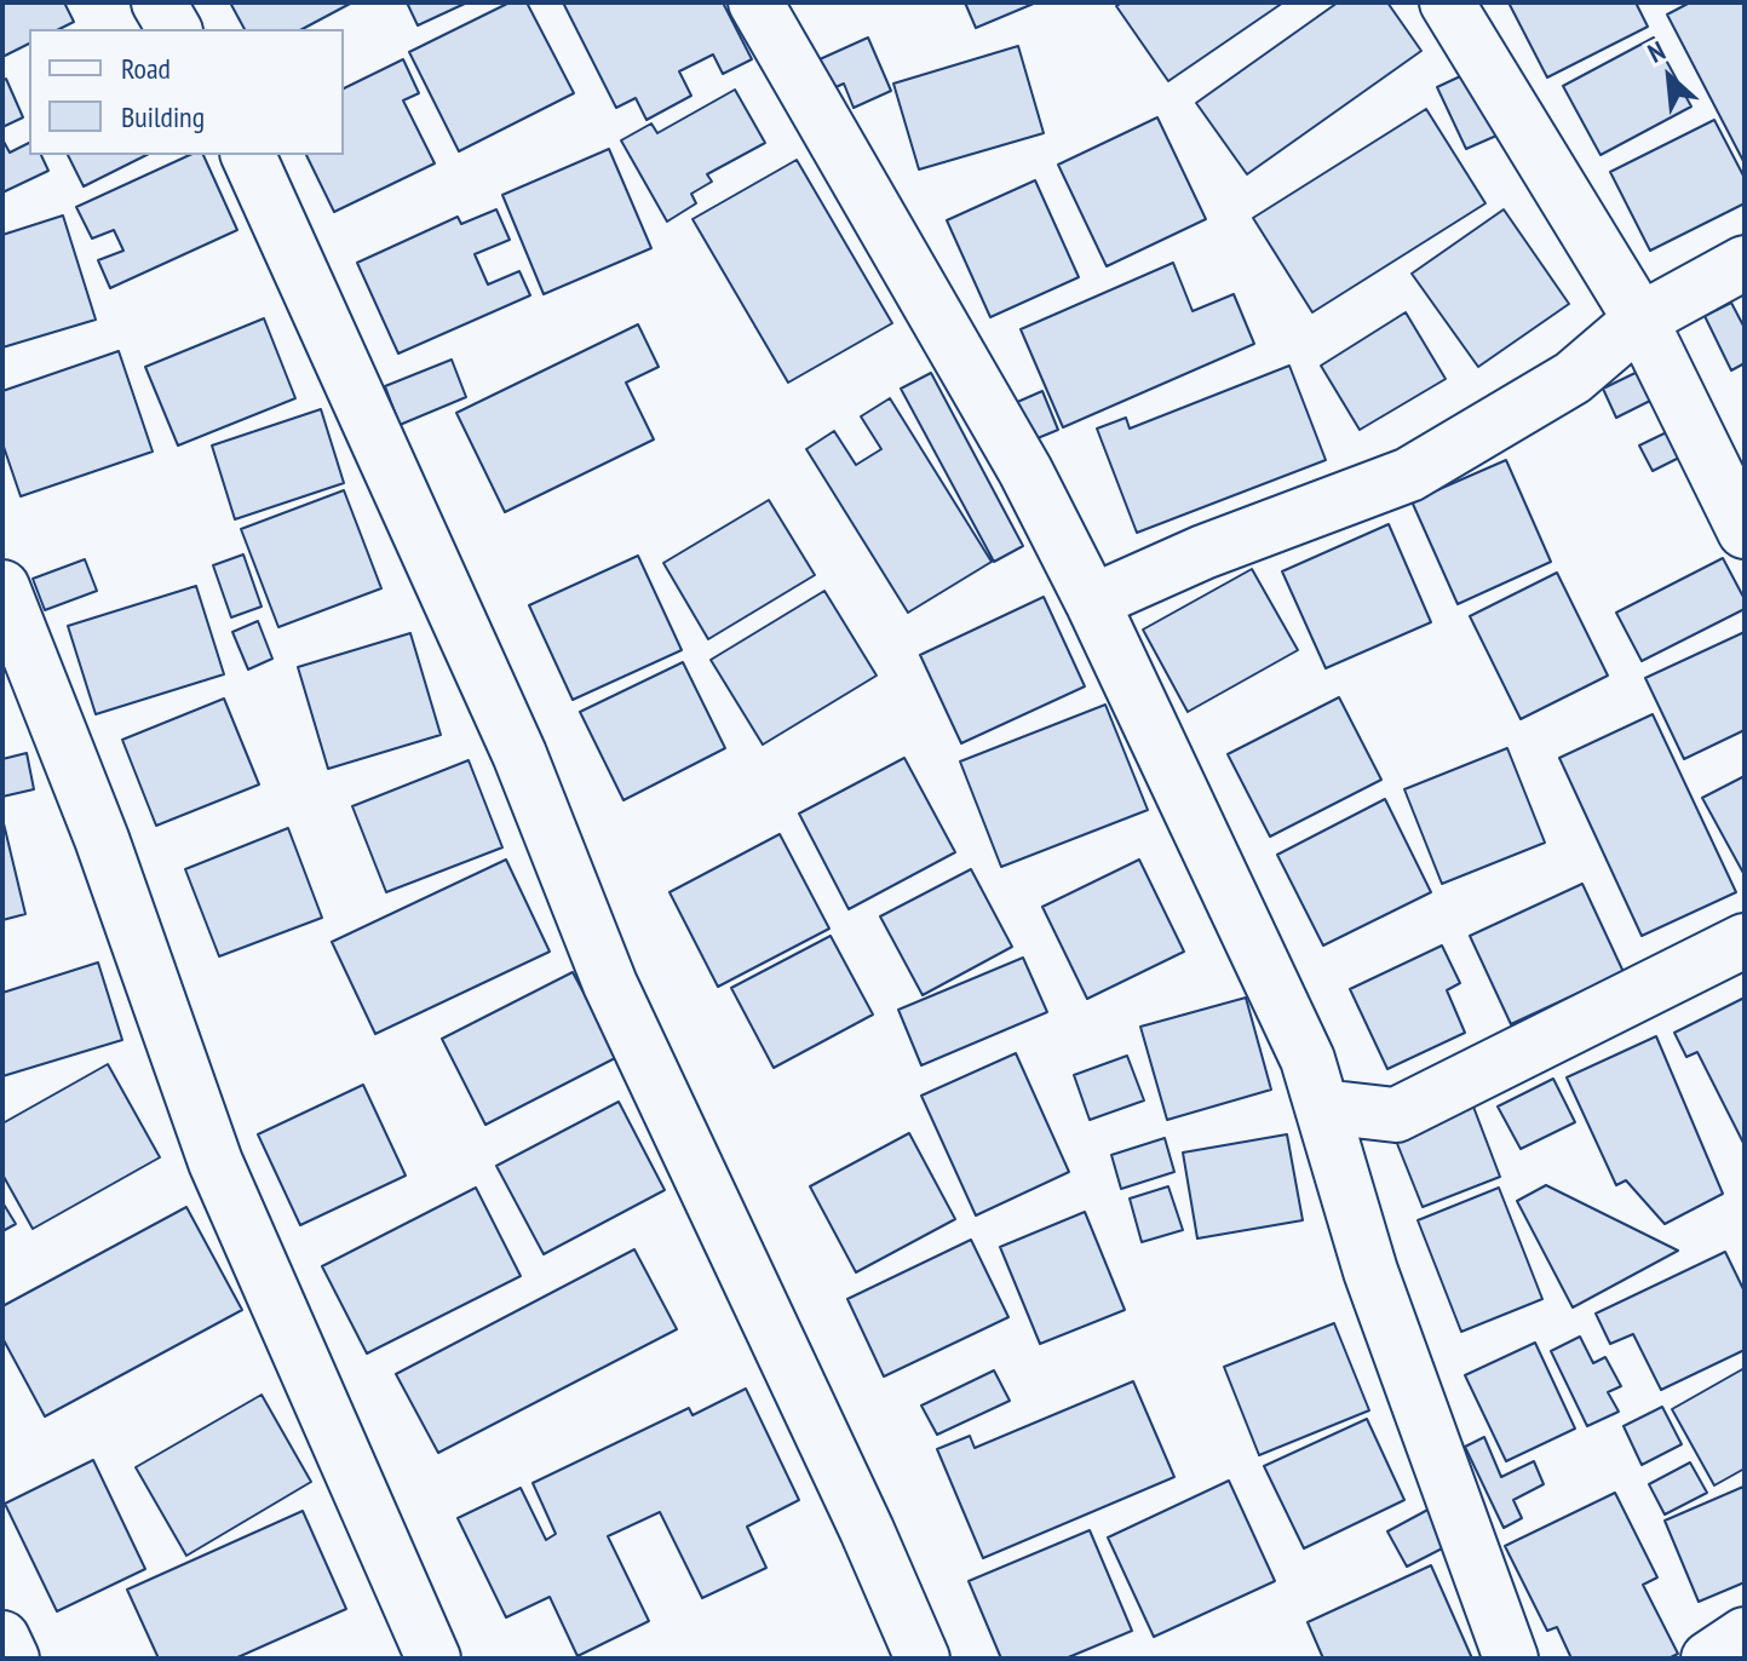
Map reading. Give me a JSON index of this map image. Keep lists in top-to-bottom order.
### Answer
{
  "legend": ["Road", "Building"],
  "north": "top left"
}
